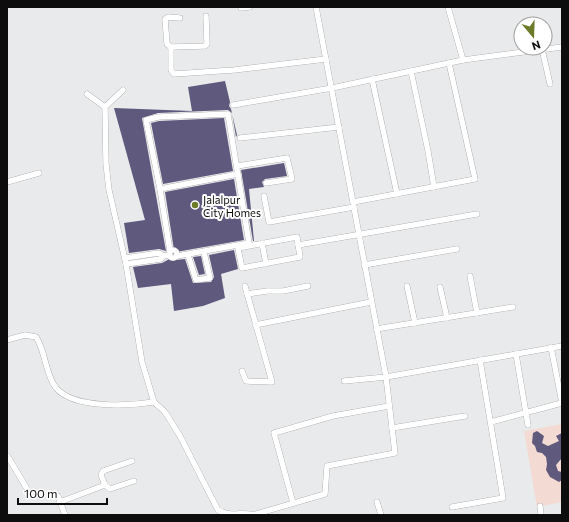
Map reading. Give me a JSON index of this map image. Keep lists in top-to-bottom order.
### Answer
{
  "places": ["Jalalpur City Homes"],
  "scale_bar": "100 m",
  "north": "bottom"
}
